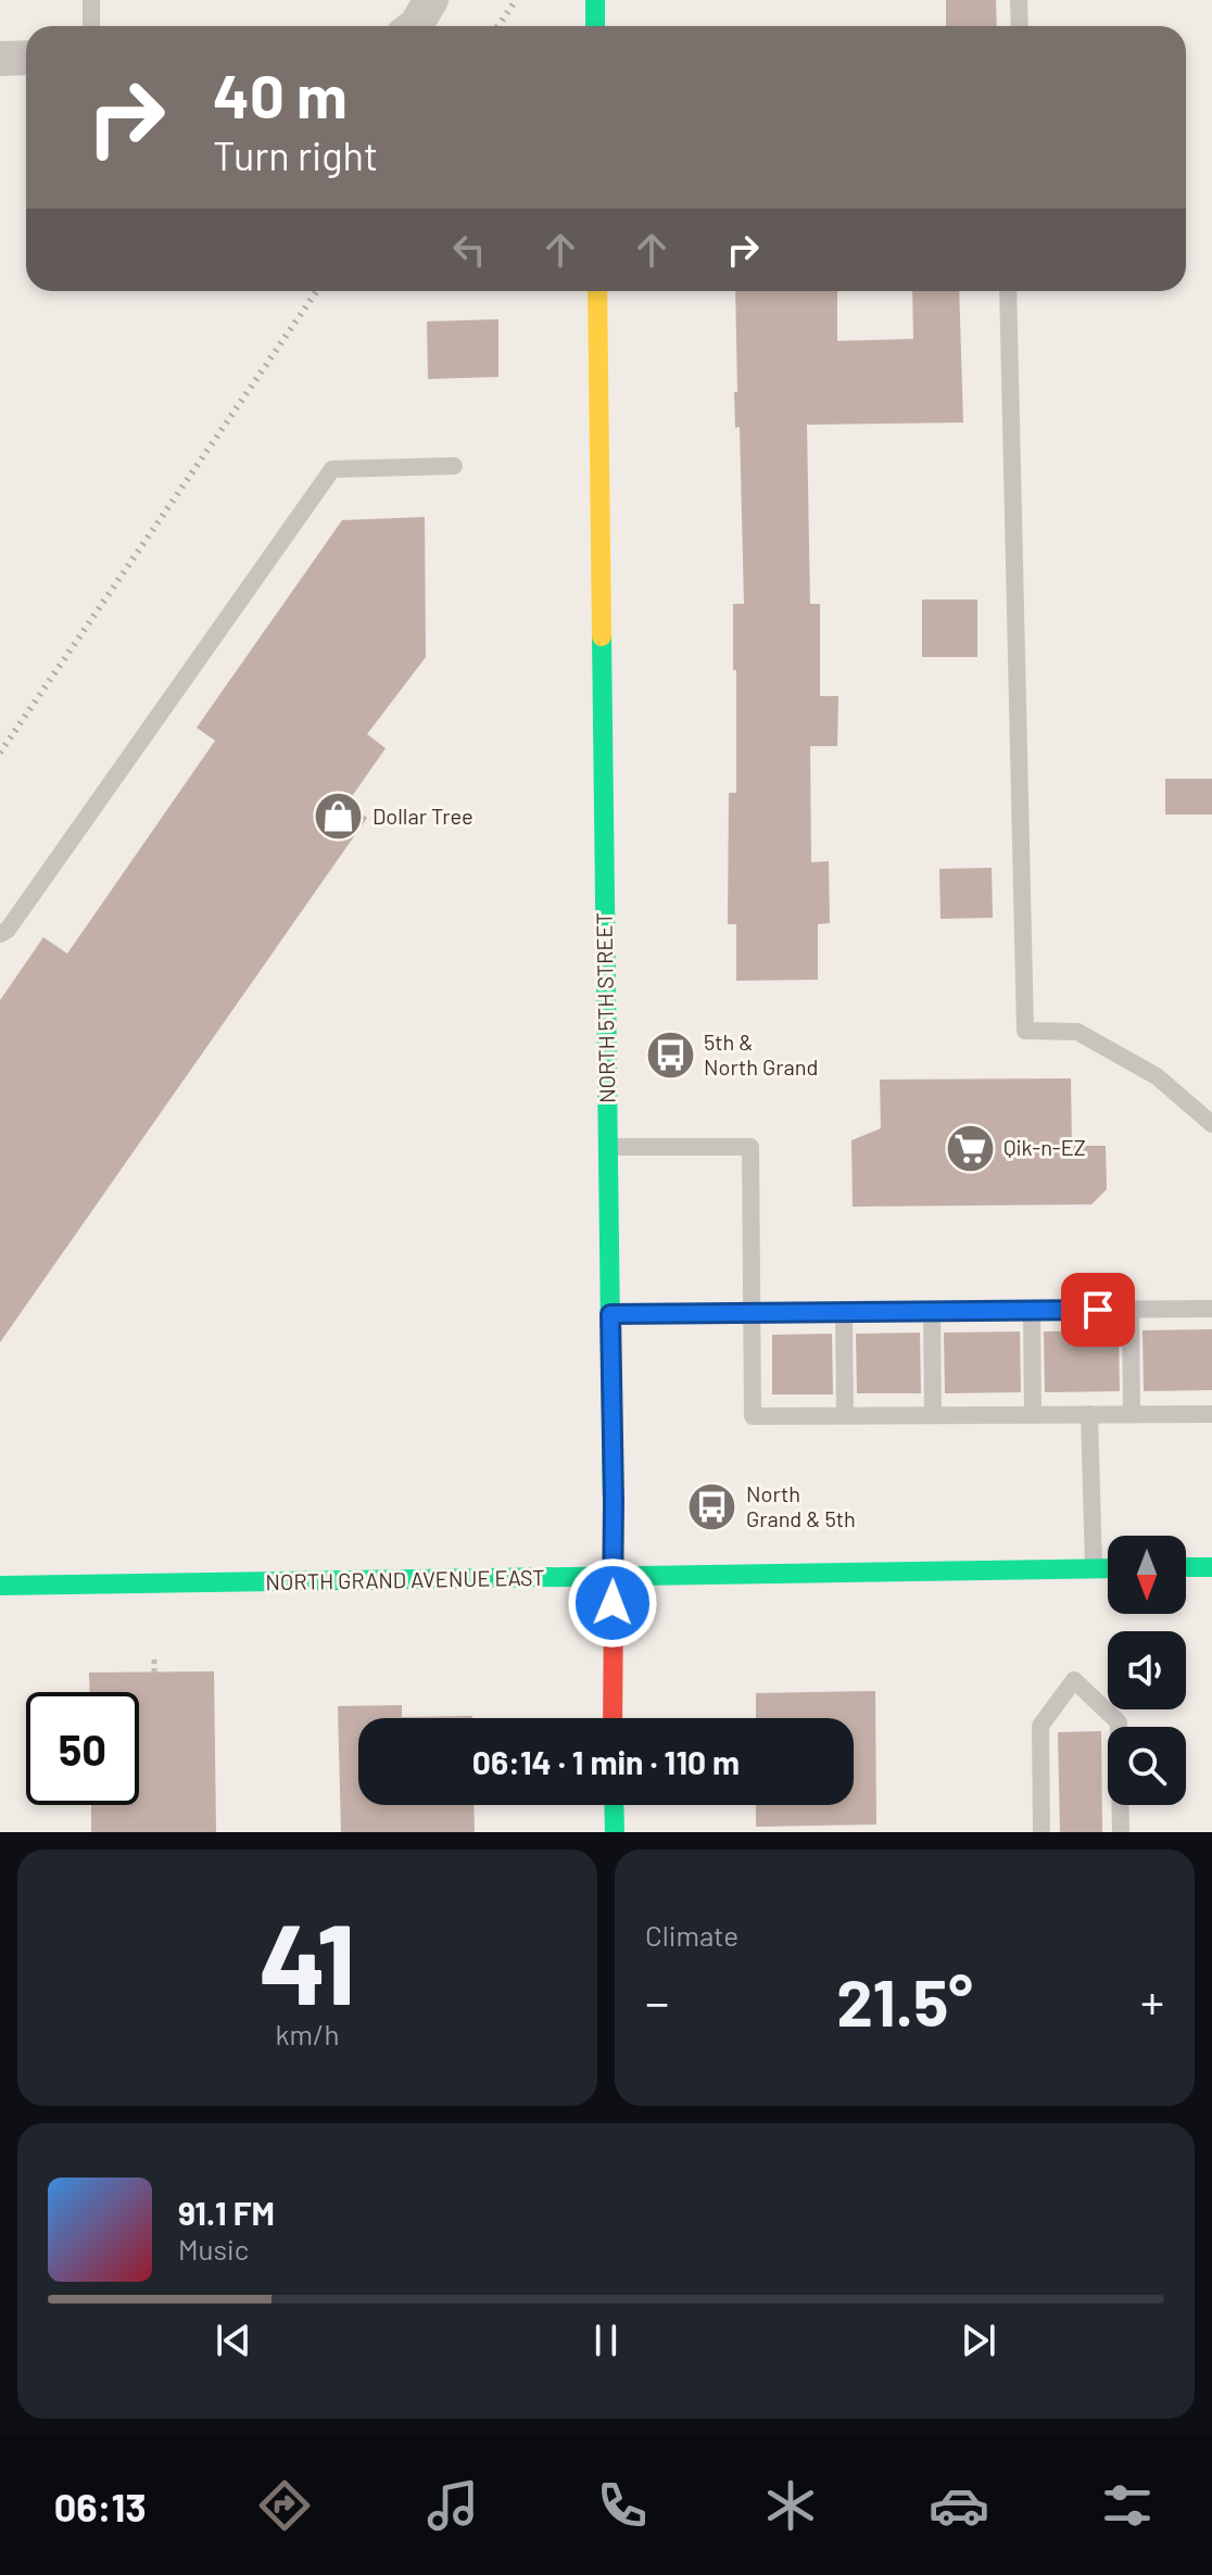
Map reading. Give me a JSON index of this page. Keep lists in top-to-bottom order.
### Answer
{
  "streets": {
    "main road": ["NORTH 5TH STREET", "NORTH GRAND AVENUE EAST"]
  },
  "crossings": [
    ["NORTH 5TH STREET", "NORTH GRAND AVENUE EAST"]
  ],
  "places": {
    "shop": ["Dollar Tree"],
    "bus stop": ["5th & North Grand", "North Grand & 5th"],
    "supermarket": ["Qik-n-EZ"]
  },
  "north": "bottom",
  "page": {
    "turn": ["40 m", "Turn right"],
    "limit": "50",
    "trip": "06:14 · 1 min · 110 m",
    "tile": [
      ["41", "km/h"],
      "Climate"
    ],
    "heat": ["−", "21.5°", "+"],
    "song": ["91.1 FM", "Music"],
    "tabs": "06:13"
  }
}
